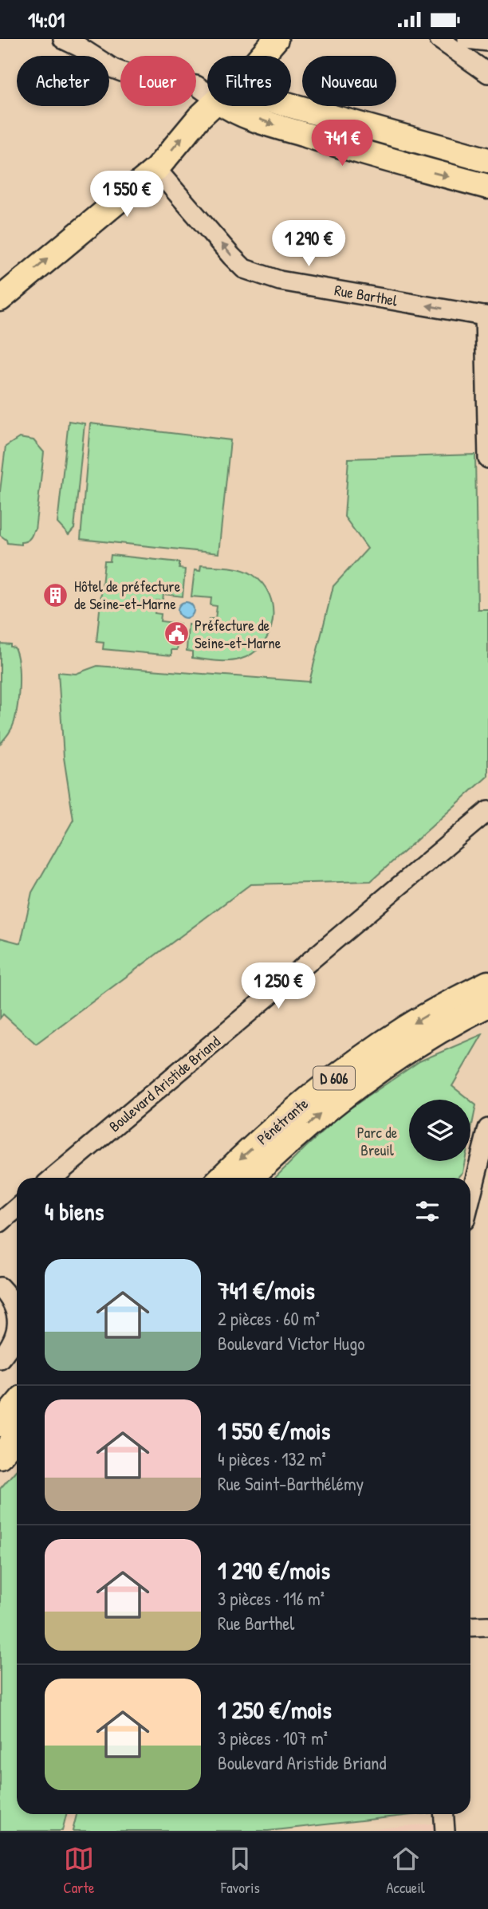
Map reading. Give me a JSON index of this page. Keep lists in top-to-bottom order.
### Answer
{
  "streets": {
    "main road": ["D 606", "Pénétrante"],
    "street": ["Rue Barthel", "Boulevard Aristide Briand"]
  },
  "one_way": ["Rue Barthel"],
  "parks": ["Parc de Breuil"],
  "places": {
    "building": ["Hôtel de préfecture de Seine-et-Marne"],
    "public building": ["Préfecture de Seine-et-Marne"]
  },
  "page": {
    "status": "14:01",
    "chip": [
      "Acheter",
      "Louer",
      "Filtres",
      "Nouveau"
    ],
    "price": [
      "741 €",
      "1 550 €",
      "1 290 €",
      "1 250 €"
    ],
    "heading": "4 biens",
    "list": [
      {
        "name": "741 €/mois",
        "note": "2 pièces · 60 m² · Boulevard Victor Hugo"
      },
      {
        "name": "1 550 €/mois",
        "note": "4 pièces · 132 m² · Rue Saint-Barthélémy"
      },
      {
        "name": "1 290 €/mois",
        "note": "3 pièces · 116 m² · Rue Barthel"
      },
      {
        "name": "1 250 €/mois",
        "note": "3 pièces · 107 m² · Boulevard Aristide Briand"
      }
    ],
    "tabs": ["Carte", "Favoris", "Accueil"]
  }
}
